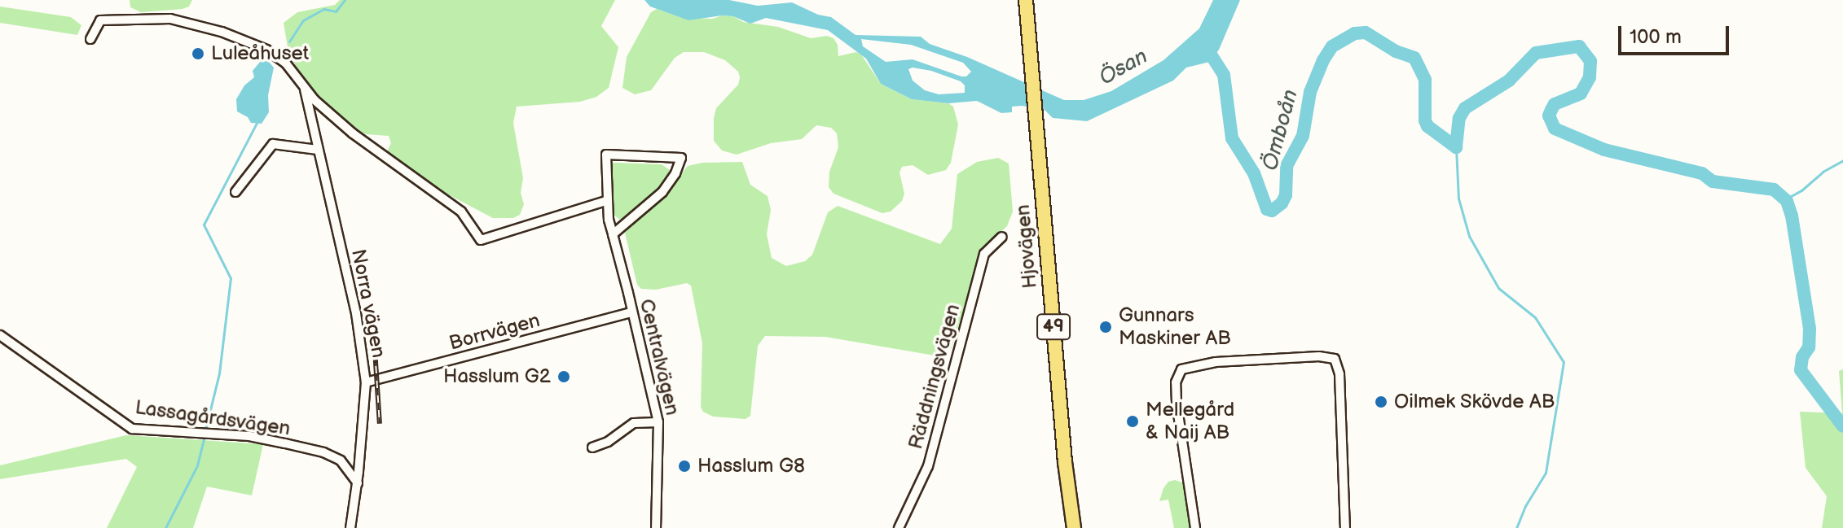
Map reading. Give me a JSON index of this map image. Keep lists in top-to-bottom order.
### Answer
{
  "streets": {
    "main road": ["Hjovägen", "49"],
    "street": [
      "Norra vägen",
      "Borrvägen",
      "Centralvägen",
      "Räddningsvägen",
      "Lassagårdsvägen"
    ]
  },
  "crossings": [
    ["Norra vägen", "Borrvägen"],
    ["Norra vägen", "Lassagårdsvägen"],
    ["Borrvägen", "Centralvägen"]
  ],
  "water": ["Ösan", "Ömboån"],
  "places": [
    "Luleåhuset",
    "Gunnars Maskiner AB",
    "Hasslum G2",
    "Oilmek Skövde AB",
    "Mellegård & Naij AB",
    "Hasslum G8"
  ],
  "scale_bar": "100 m"
}
